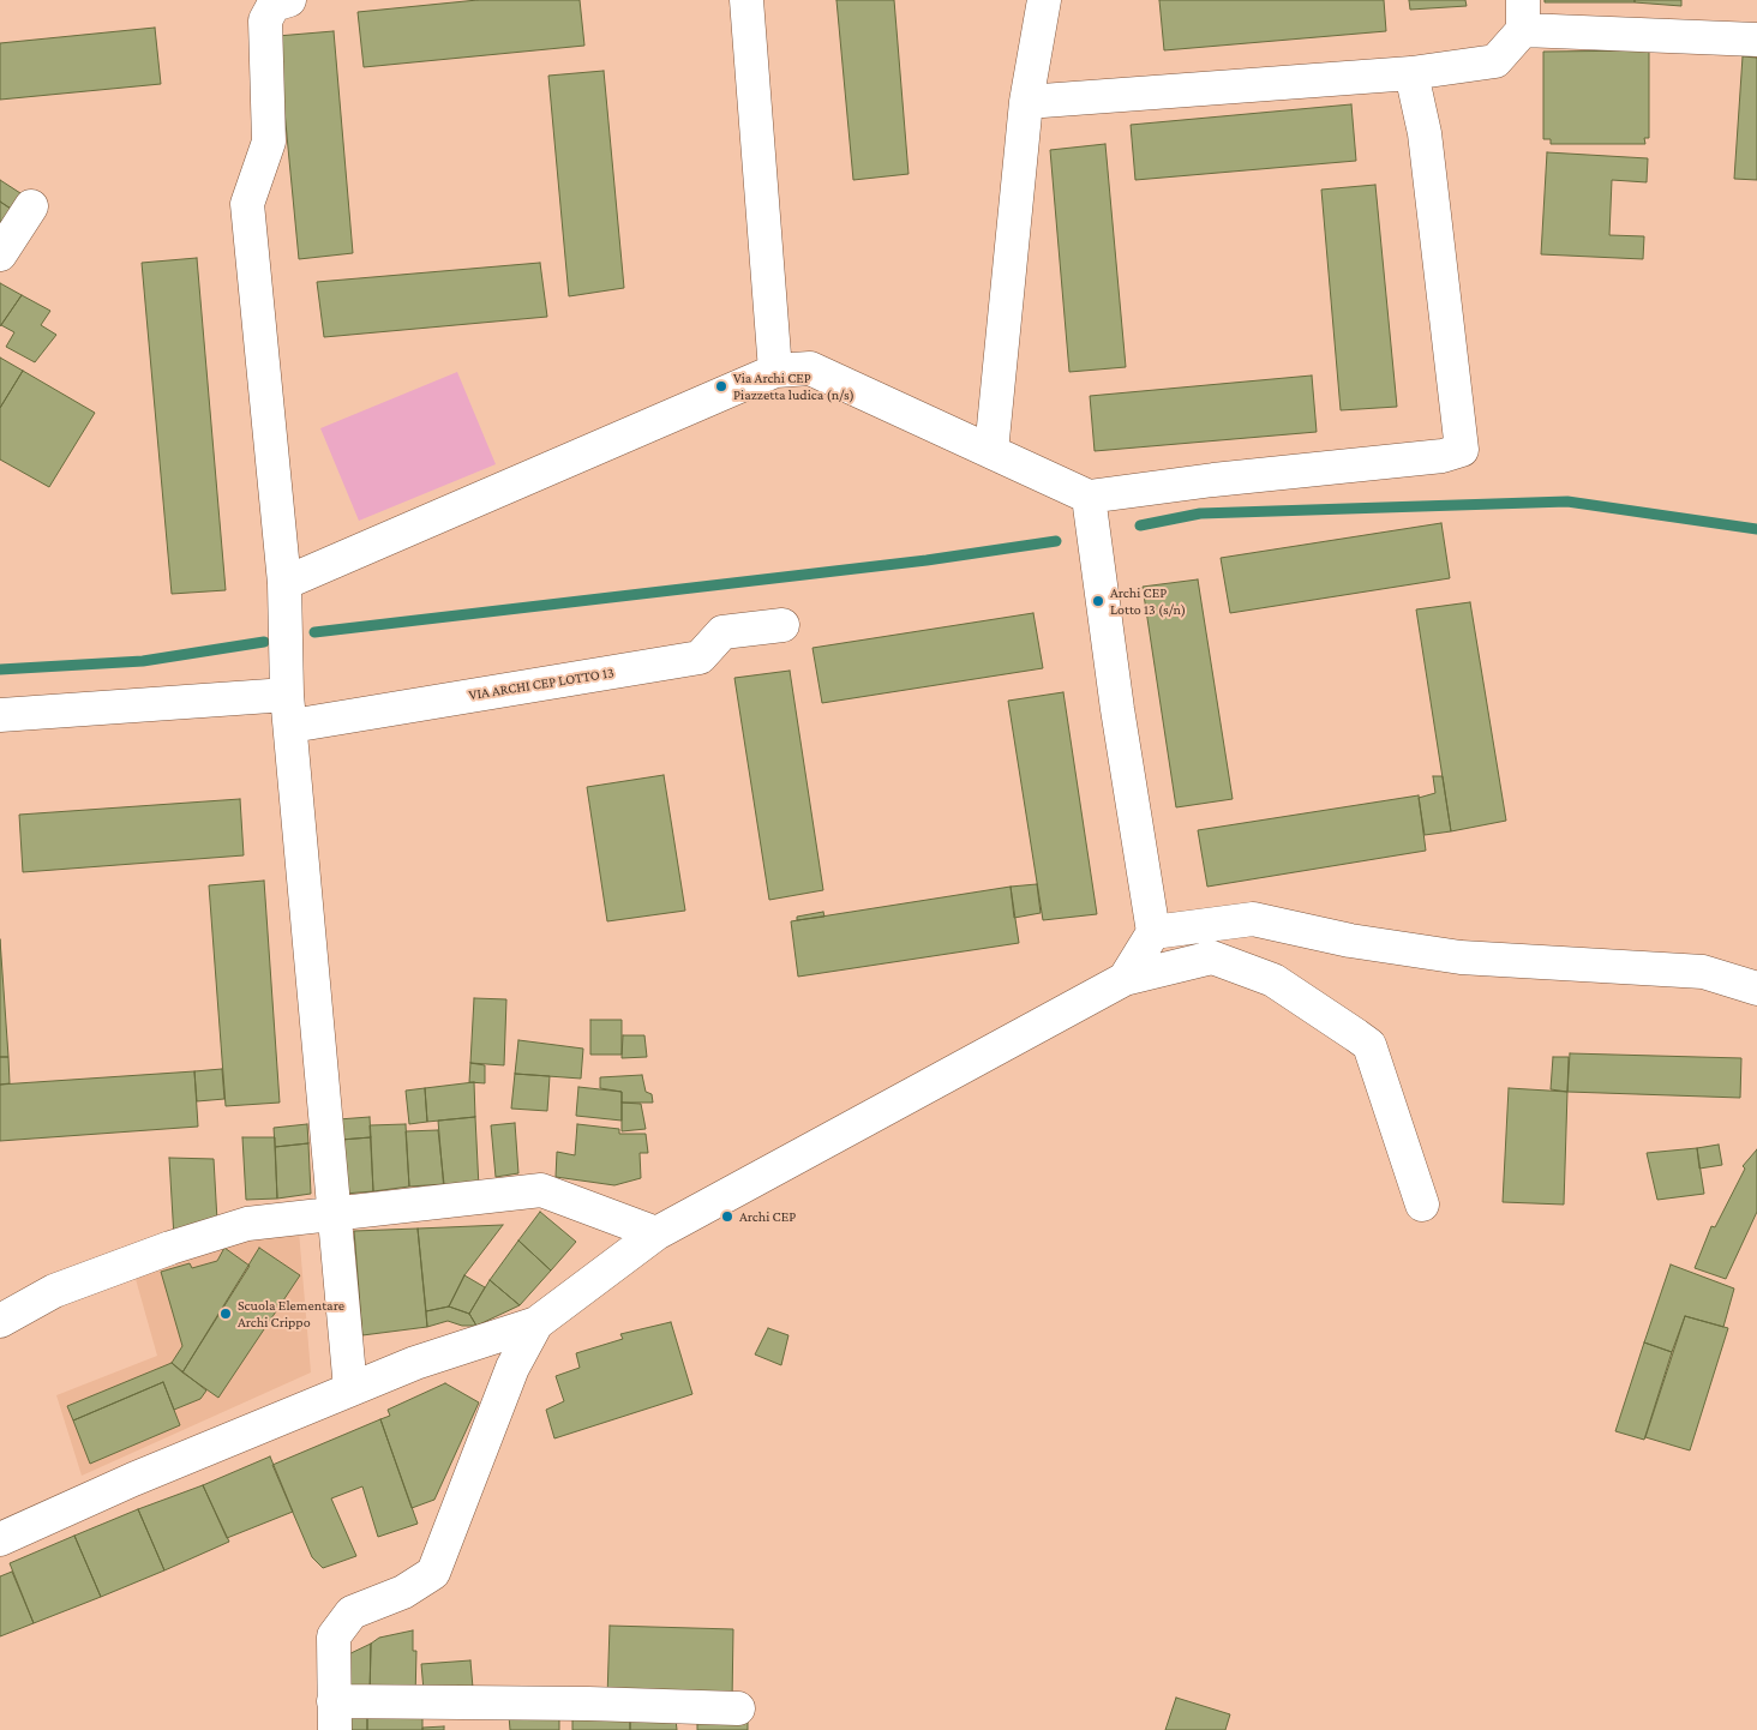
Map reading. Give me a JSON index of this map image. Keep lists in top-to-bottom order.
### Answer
{
  "streets": {
    "street": ["VIA ARCHI CEP LOTTO 13"]
  },
  "places": [
    "Via Archi CEP Piazzetta ludica (n/s)",
    "Archi CEP Lotto 13 (s/n)",
    "Archi CEP",
    "Scuola Elementare Archi Crippo"
  ]
}
